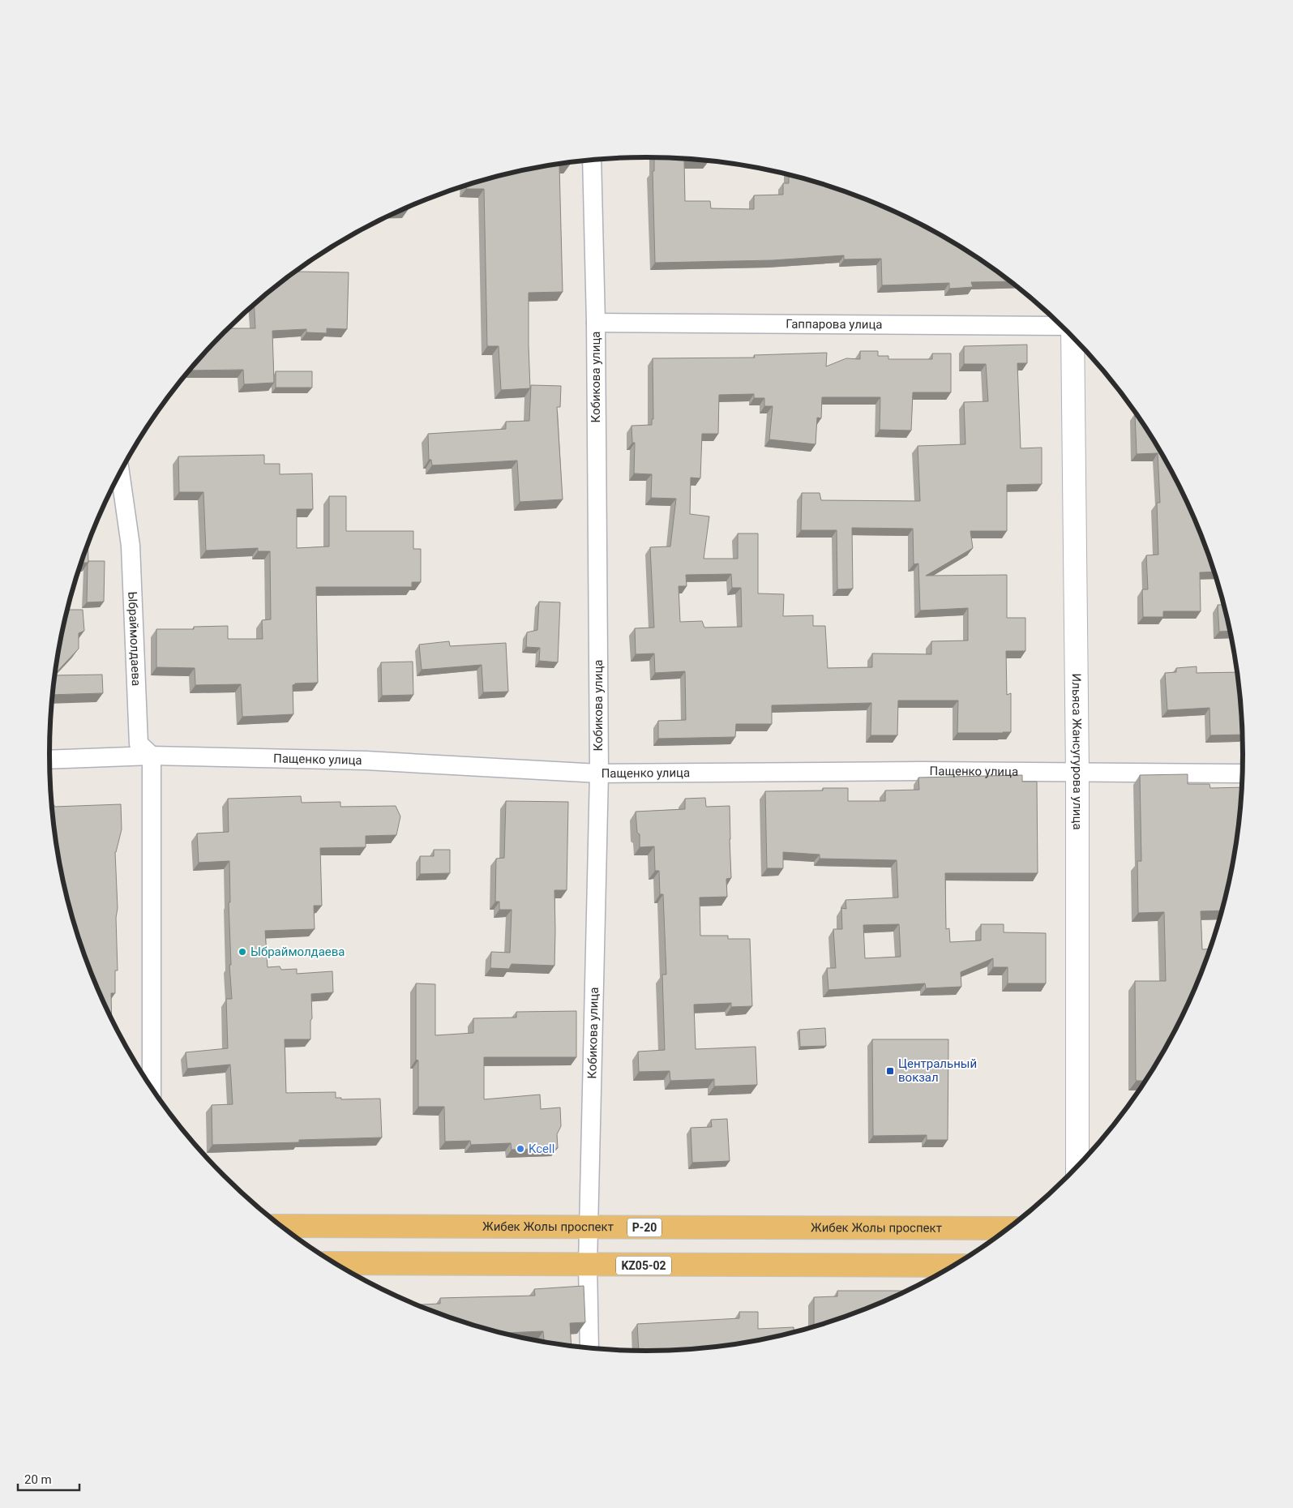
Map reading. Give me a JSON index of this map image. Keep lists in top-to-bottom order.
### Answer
{
  "streets": {
    "highway": ["Жибек Жолы проспект", "Р-20", "KZ05-02"],
    "street": [
      "Гаппарова улица",
      "Кобикова улица",
      "Ыбраймолдаева",
      "Ильяса Жансугурова улица",
      "Пащенко улица"
    ]
  },
  "crossings": [
    ["Гаппарова улица", "Кобикова улица"],
    ["Кобикова улица", "Пащенко улица"],
    ["Кобикова улица", "Жибек Жолы проспект"],
    ["Кобикова улица", "KZ05-02"],
    ["Ыбраймолдаева", "Пащенко улица"],
    ["Ильяса Жансугурова улица", "Пащенко улица"]
  ],
  "places": {
    "other": ["Ыбраймолдаева", "Kcell"],
    "transit": ["Центральный вокзал"]
  },
  "scale_bar": "20 m"
}
